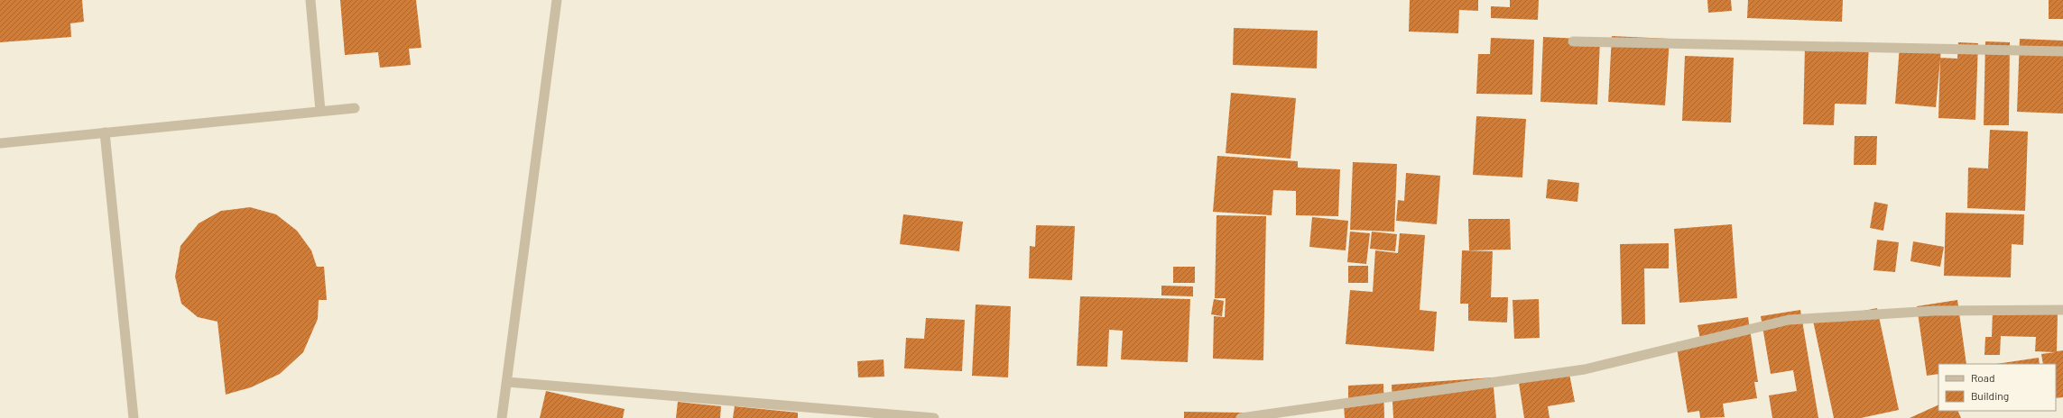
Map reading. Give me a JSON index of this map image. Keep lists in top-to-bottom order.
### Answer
{
  "legend": ["Road", "Building"]
}
